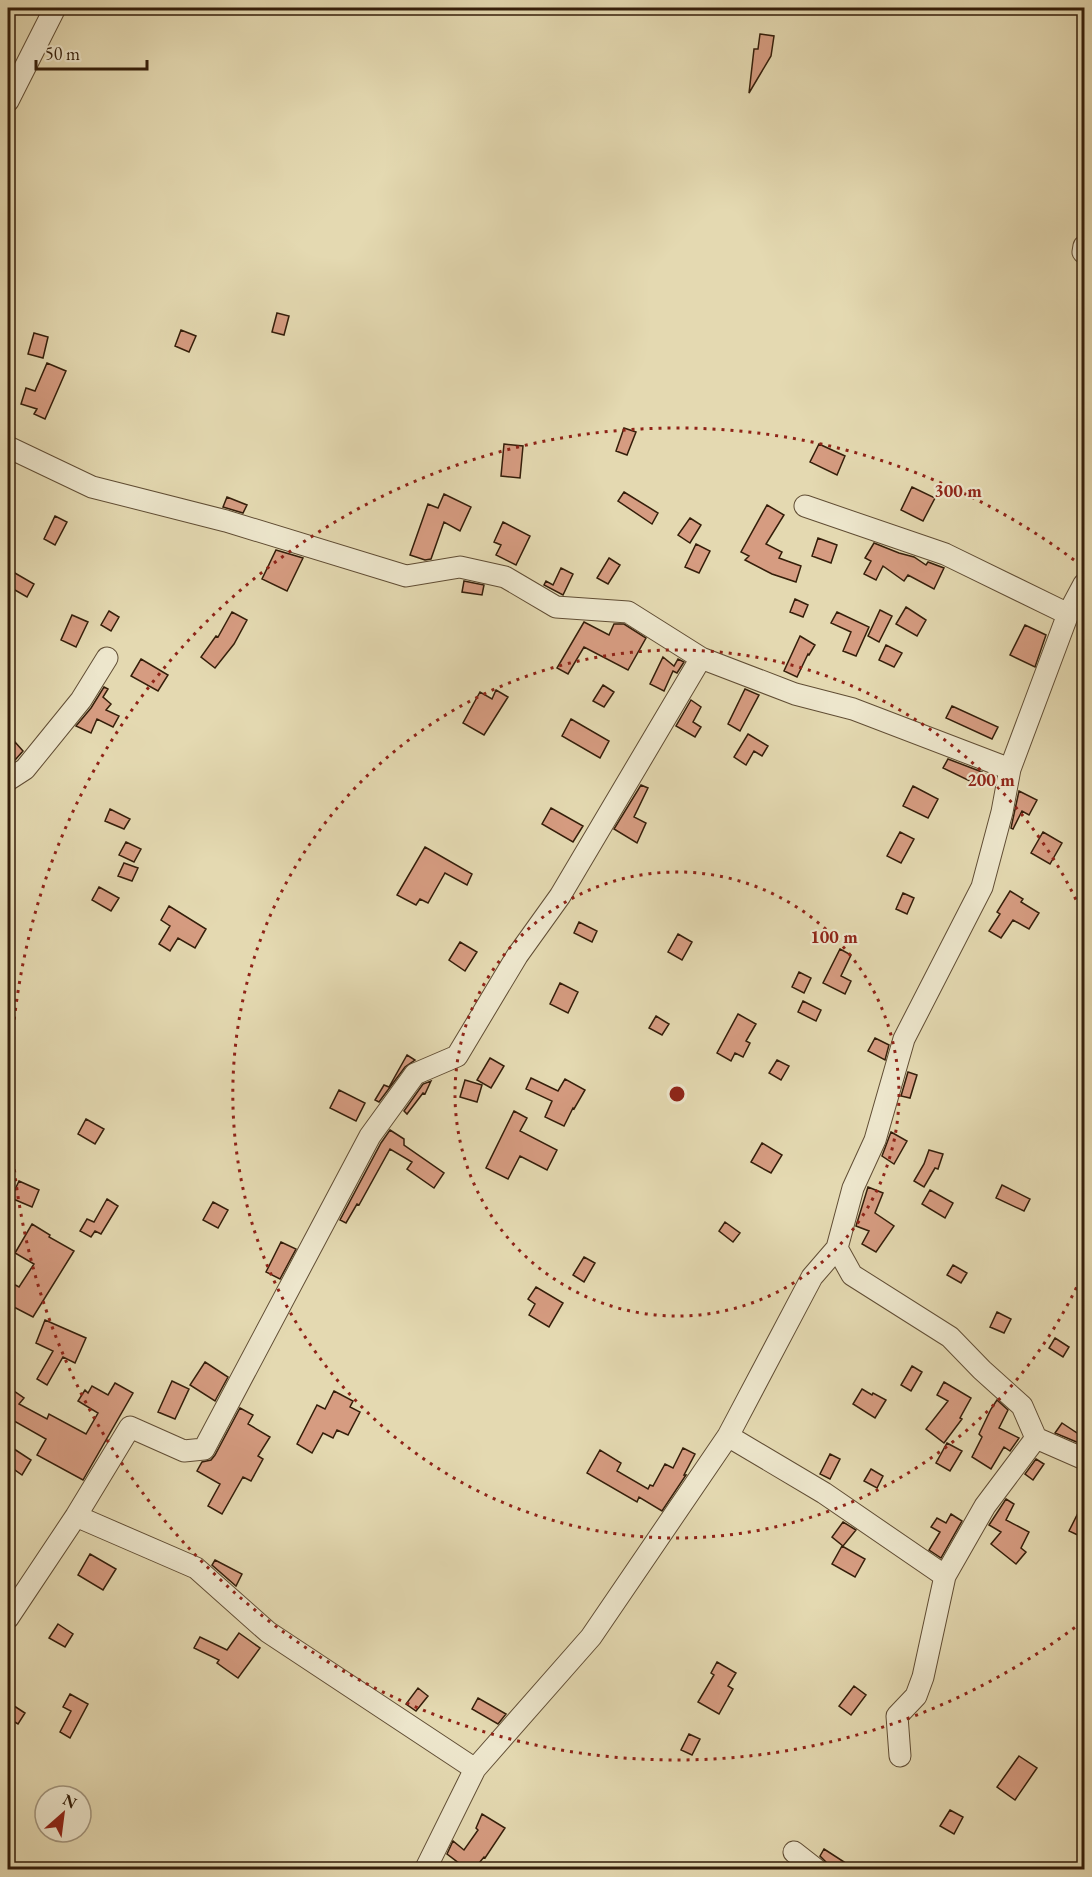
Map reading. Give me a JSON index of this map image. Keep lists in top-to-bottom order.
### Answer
{
  "scale_bar": "50 m",
  "north": "top right",
  "rings": ["300 m", "200 m", "100 m"]
}
